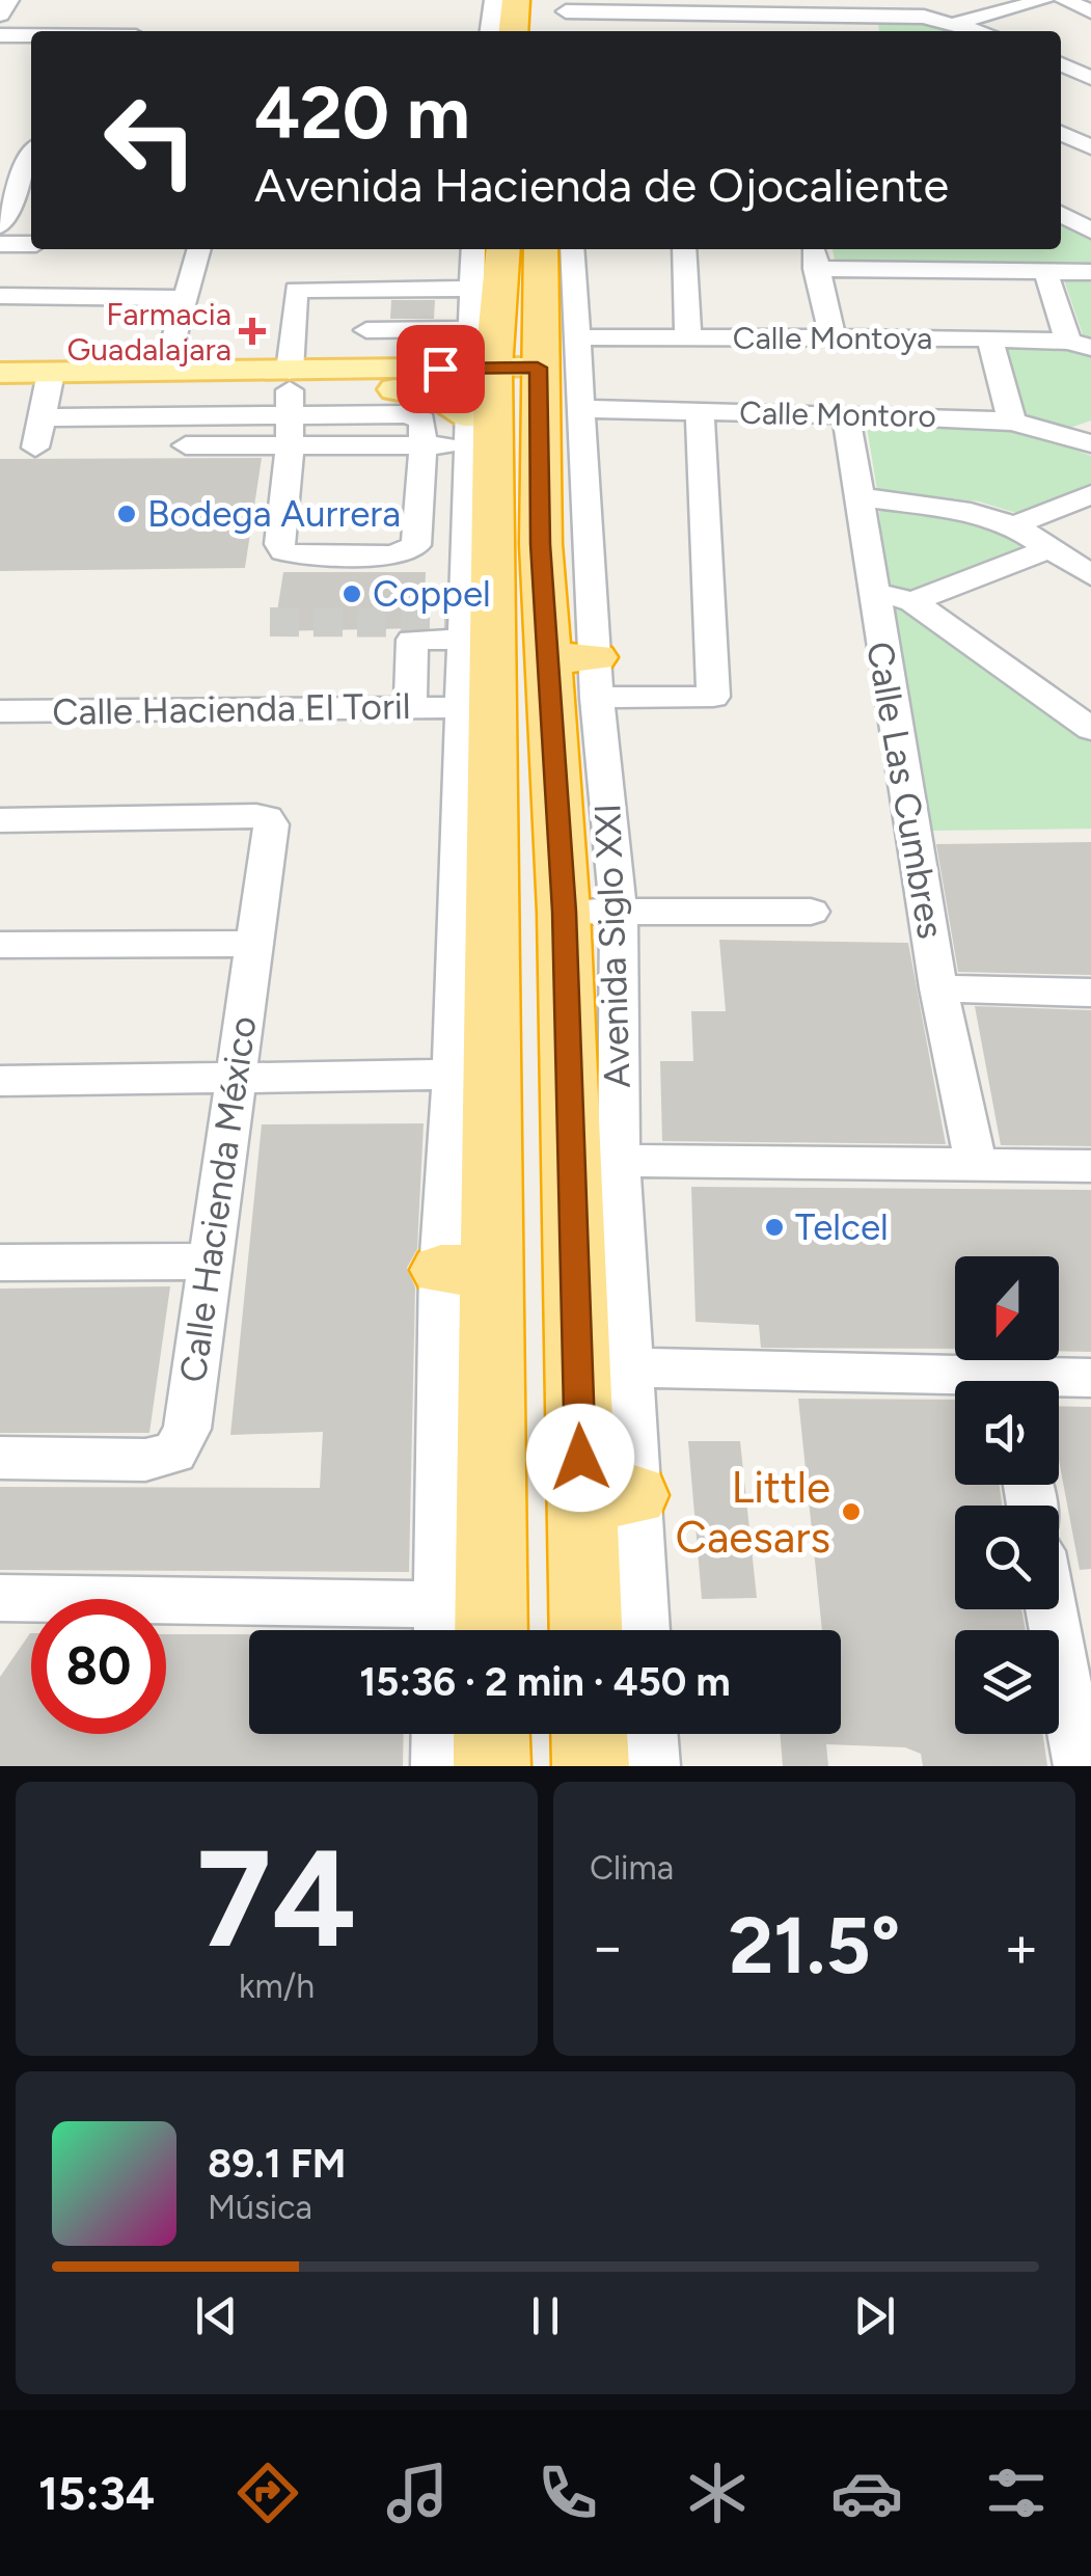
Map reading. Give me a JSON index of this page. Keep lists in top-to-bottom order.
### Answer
{
  "streets": {
    "highway": ["Avenida Siglo XXI"],
    "street": [
      "Calle Montoya",
      "Calle Montoro",
      "Calle Hacienda El Toril",
      "Calle Las Cumbres",
      "Calle Hacienda México"
    ]
  },
  "crossings": [
    ["Calle Montoya", "Avenida Siglo XXI"],
    ["Calle Montoro", "Calle Las Cumbres"],
    ["Calle Montoro", "Avenida Siglo XXI"],
    ["Calle Hacienda El Toril", "Avenida Siglo XXI"]
  ],
  "places": {
    "health": ["Farmacia Guadalajara"],
    "other": [
      "Bodega Aurrera",
      "Coppel",
      "Telcel",
      "Little Caesars"
    ]
  },
  "north": "bottom",
  "page": {
    "turn": ["420 m", "Avenida Hacienda de Ojocaliente"],
    "limit": "80",
    "trip": "15:36 · 2 min · 450 m",
    "tile": [
      ["74", "km/h"],
      "Clima"
    ],
    "heat": ["−", "21.5°", "+"],
    "song": ["89.1 FM", "Música"],
    "tabs": "15:34"
  }
}
